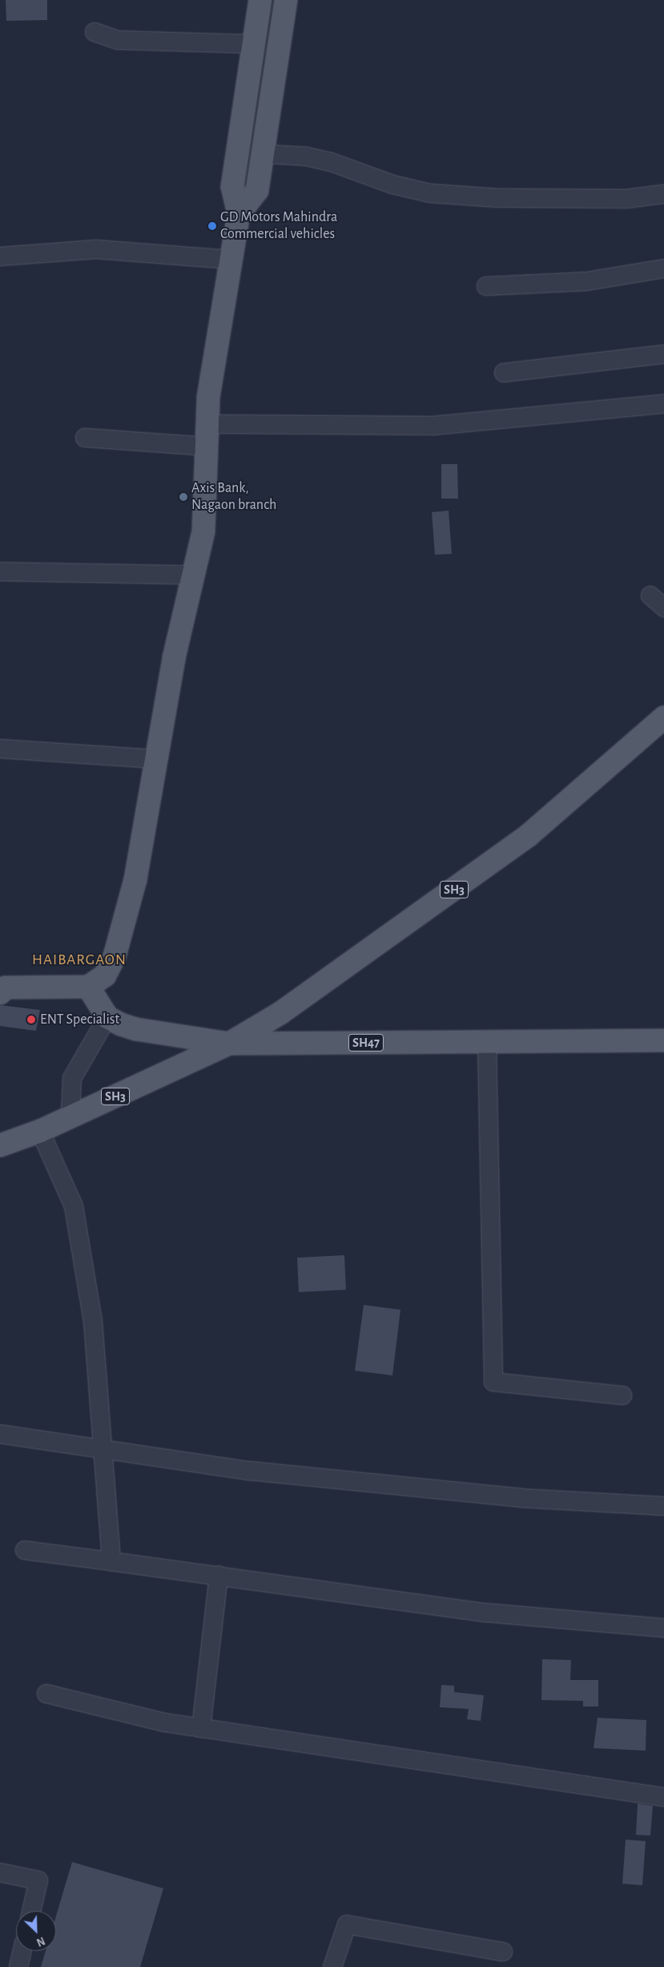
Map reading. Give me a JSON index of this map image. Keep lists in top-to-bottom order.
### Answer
{
  "streets": {
    "main road": ["SH3", "SH47"]
  },
  "crossings": [
    ["SH3", "SH47"]
  ],
  "districts": ["HAIBARGAON"],
  "places": ["GD Motors Mahindra Commercial vehicles", "Axis Bank, Nagaon branch", "ENT Specialist"],
  "north": "bottom right"
}
